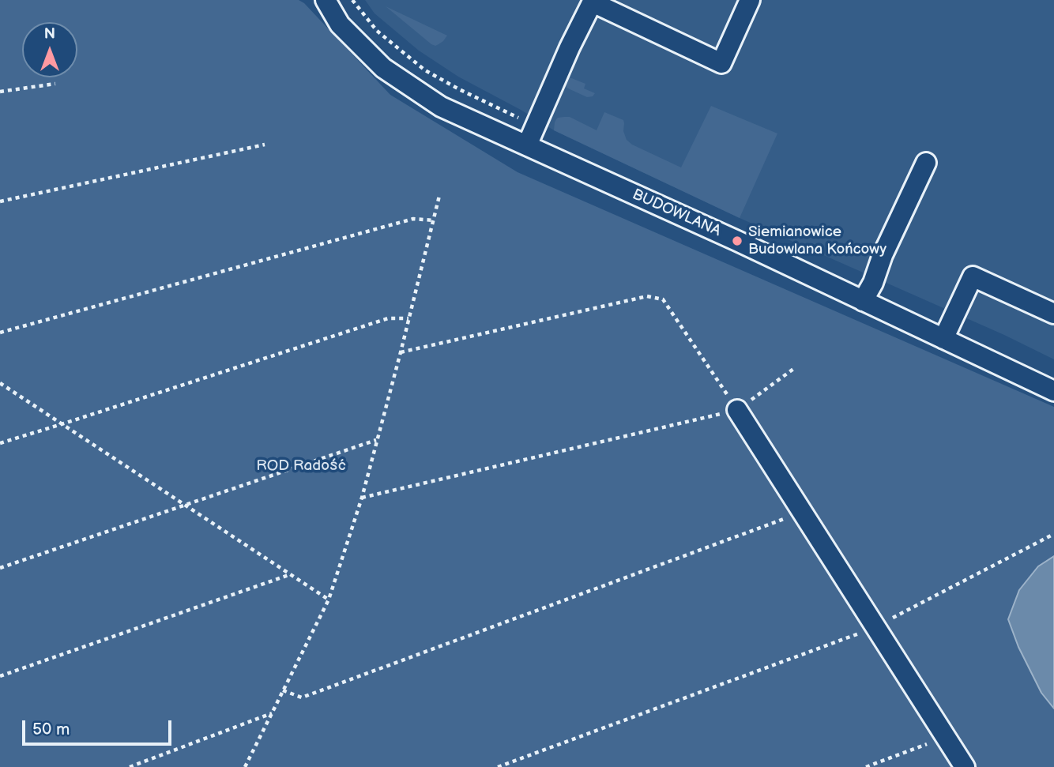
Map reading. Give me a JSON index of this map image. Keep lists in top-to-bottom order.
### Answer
{
  "streets": {
    "street": ["BUDOWLANA"]
  },
  "parks": ["ROD Radość"],
  "places": ["Siemianowice Budowlana Końcowy"],
  "scale_bar": "50 m",
  "north": "top"
}
